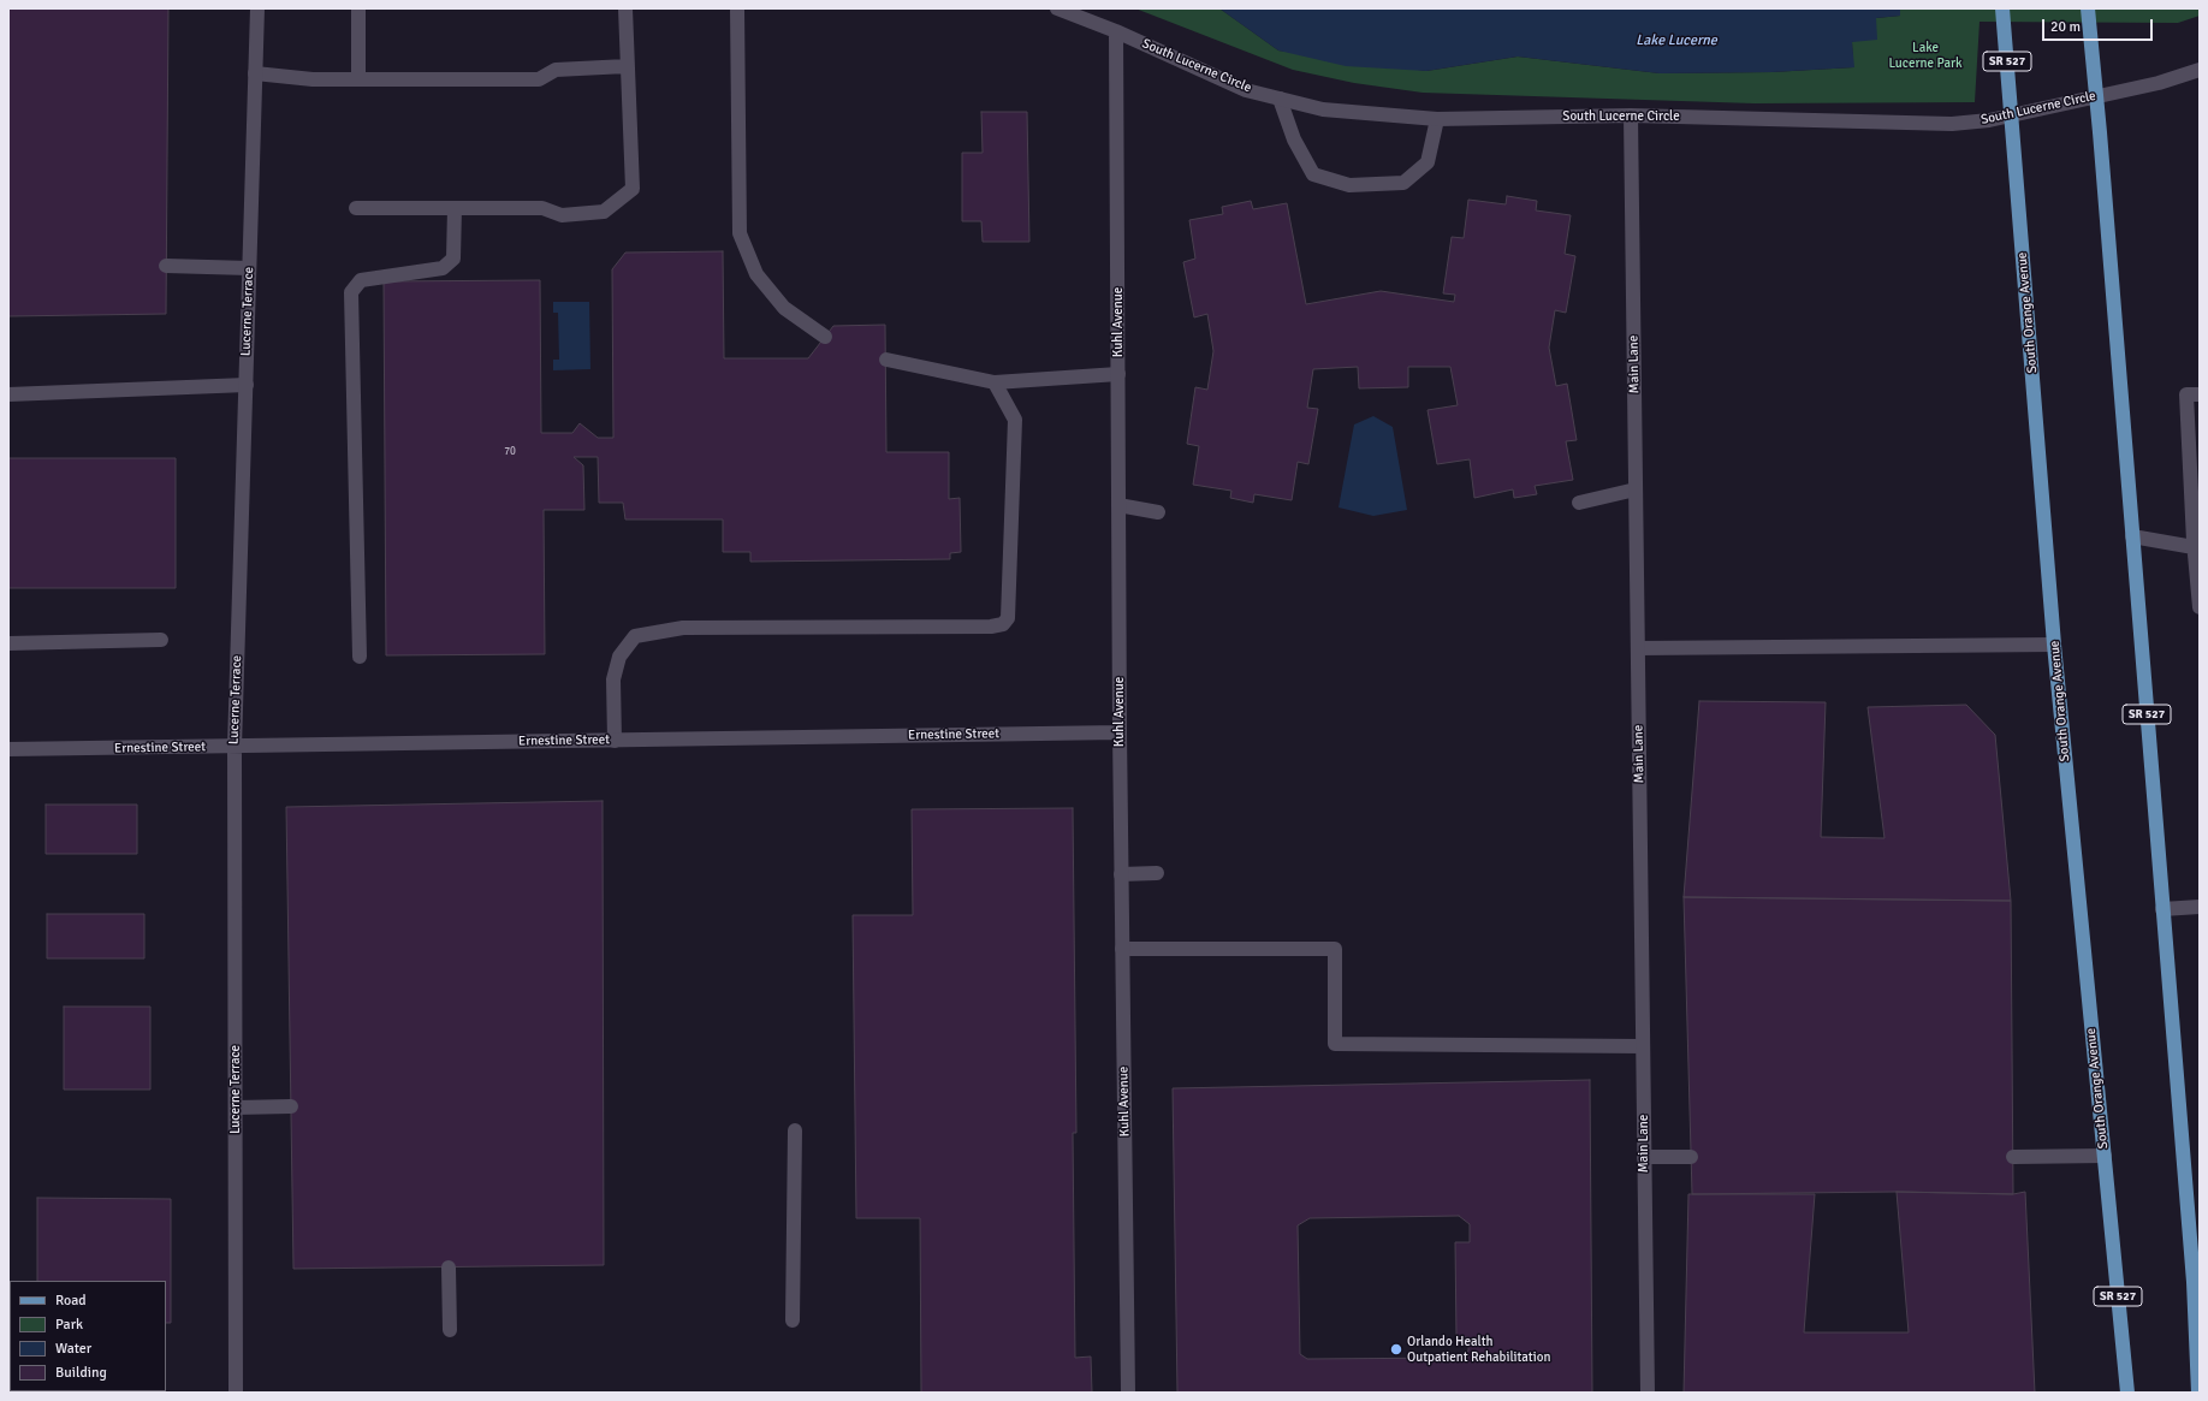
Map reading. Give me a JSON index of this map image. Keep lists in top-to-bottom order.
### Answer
{
  "streets": {
    "main road": ["SR 527", "South Orange Avenue"],
    "street": [
      "South Lucerne Circle",
      "Lucerne Terrace",
      "Kuhl Avenue",
      "Main Lane",
      "Ernestine Street"
    ]
  },
  "crossings": [
    ["SR 527", "South Lucerne Circle"],
    ["South Lucerne Circle", "South Orange Avenue"],
    ["South Lucerne Circle", "Kuhl Avenue"],
    ["South Lucerne Circle", "Main Lane"],
    ["Lucerne Terrace", "Ernestine Street"],
    ["Kuhl Avenue", "Ernestine Street"]
  ],
  "water": ["Lake Lucerne"],
  "parks": ["Lake Lucerne Park"],
  "places": ["Orlando Health Outpatient Rehabilitation"],
  "house_numbers": ["70"],
  "legend": [
    "Road",
    "Park",
    "Water",
    "Building"
  ],
  "scale_bar": "20 m"
}
